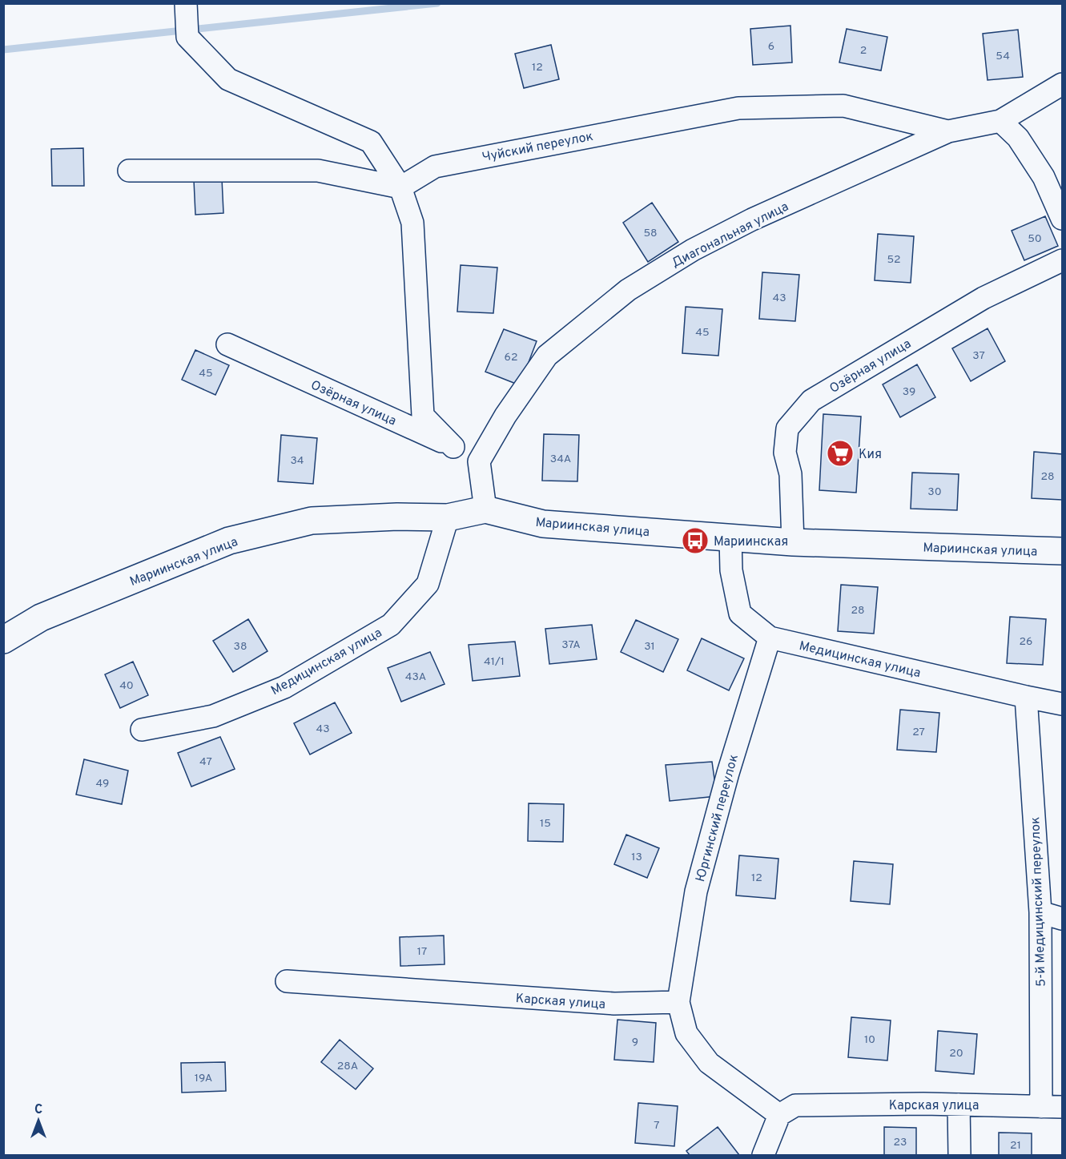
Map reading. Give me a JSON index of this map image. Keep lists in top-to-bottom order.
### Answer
{
  "streets": {
    "main road": ["Мариинская улица"],
    "street": [
      "Чуйский переулок",
      "Диагональная улица",
      "Озёрная улица",
      "Медицинская улица",
      "Юргинский переулок",
      "5-й Медицинский переулок",
      "Карская улица"
    ]
  },
  "crossings": [
    ["Чуйский переулок", "Диагональная улица"],
    ["Диагональная улица", "Озёрная улица"],
    ["Озёрная улица", "Мариинская улица"],
    ["Мариинская улица", "Медицинская улица"],
    ["Медицинская улица", "Юргинский переулок"],
    ["Медицинская улица", "5-й Медицинский переулок"],
    ["Юргинский переулок", "Карская улица"],
    ["5-й Медицинский переулок", "Карская улица"]
  ],
  "places": {
    "supermarket": ["Кия"],
    "bus stop": ["Мариинская"]
  },
  "house_numbers": [
    "6",
    "2",
    "54",
    "12",
    "58",
    "50",
    "52",
    "43",
    "45",
    "37",
    "62",
    "45",
    "39",
    "34А",
    "34",
    "28",
    "30",
    "28",
    "26",
    "37А",
    "38",
    "31",
    "41/1",
    "43А",
    "40",
    "43",
    "27",
    "47",
    "49",
    "15",
    "13",
    "12",
    "17",
    "10",
    "9",
    "20",
    "28А",
    "19А",
    "7",
    "23",
    "21"
  ],
  "north": "top"
}
